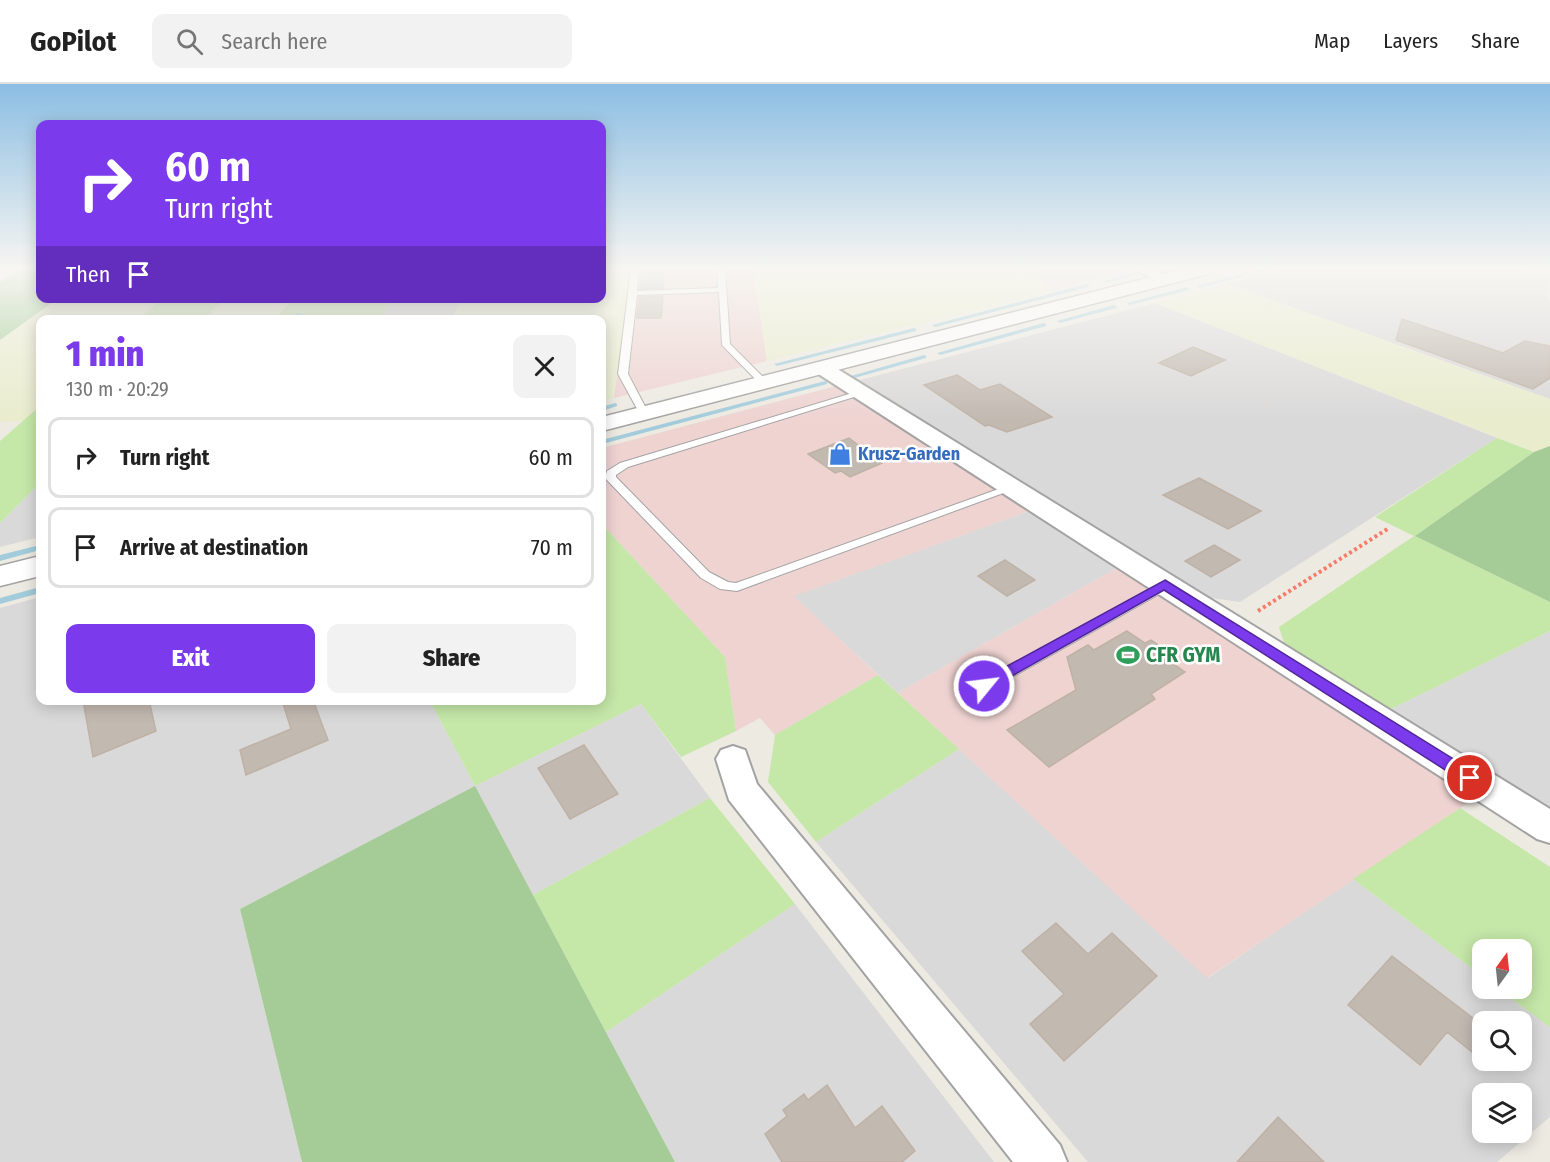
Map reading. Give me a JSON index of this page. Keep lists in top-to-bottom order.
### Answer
{
  "places": {
    "shop": ["Krusz-Garden"],
    "sports": ["CFR GYM"]
  },
  "north": "top",
  "page": {
    "header": "GoPilot",
    "search": "Search here",
    "nav": ["Map", "Layers", "Share"],
    "turn": ["60 m", "Turn right"],
    "then": "Then",
    "heading": ["1 min", "130 m · 20:29"],
    "list": [
      {
        "name": "Turn right",
        "value": "60 m"
      },
      {
        "name": "Arrive at destination",
        "value": "70 m"
      }
    ],
    "buttons": ["Exit", "Share"]
  }
}
